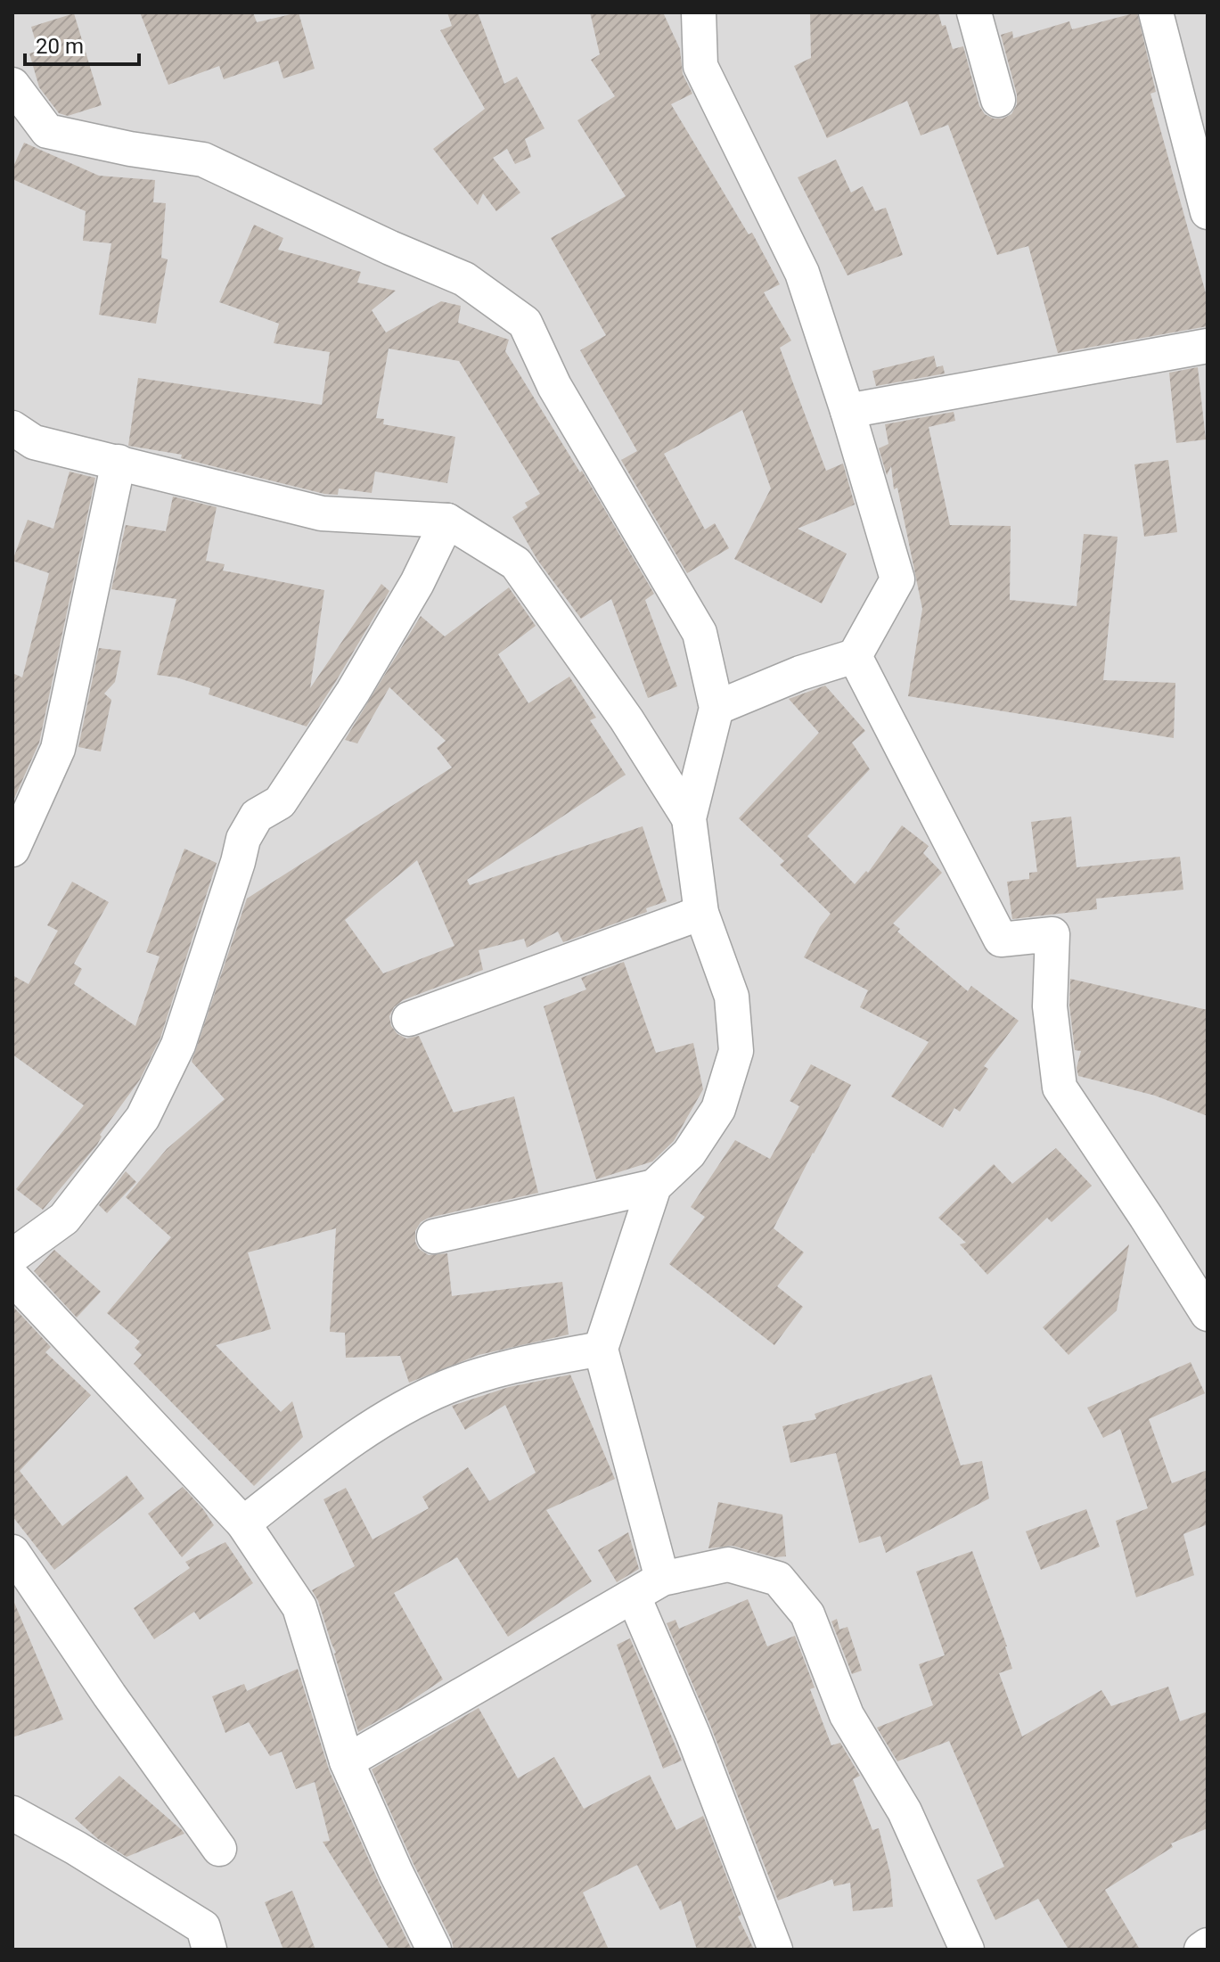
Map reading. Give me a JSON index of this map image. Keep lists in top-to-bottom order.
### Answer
{
  "scale_bar": "20 m"
}
